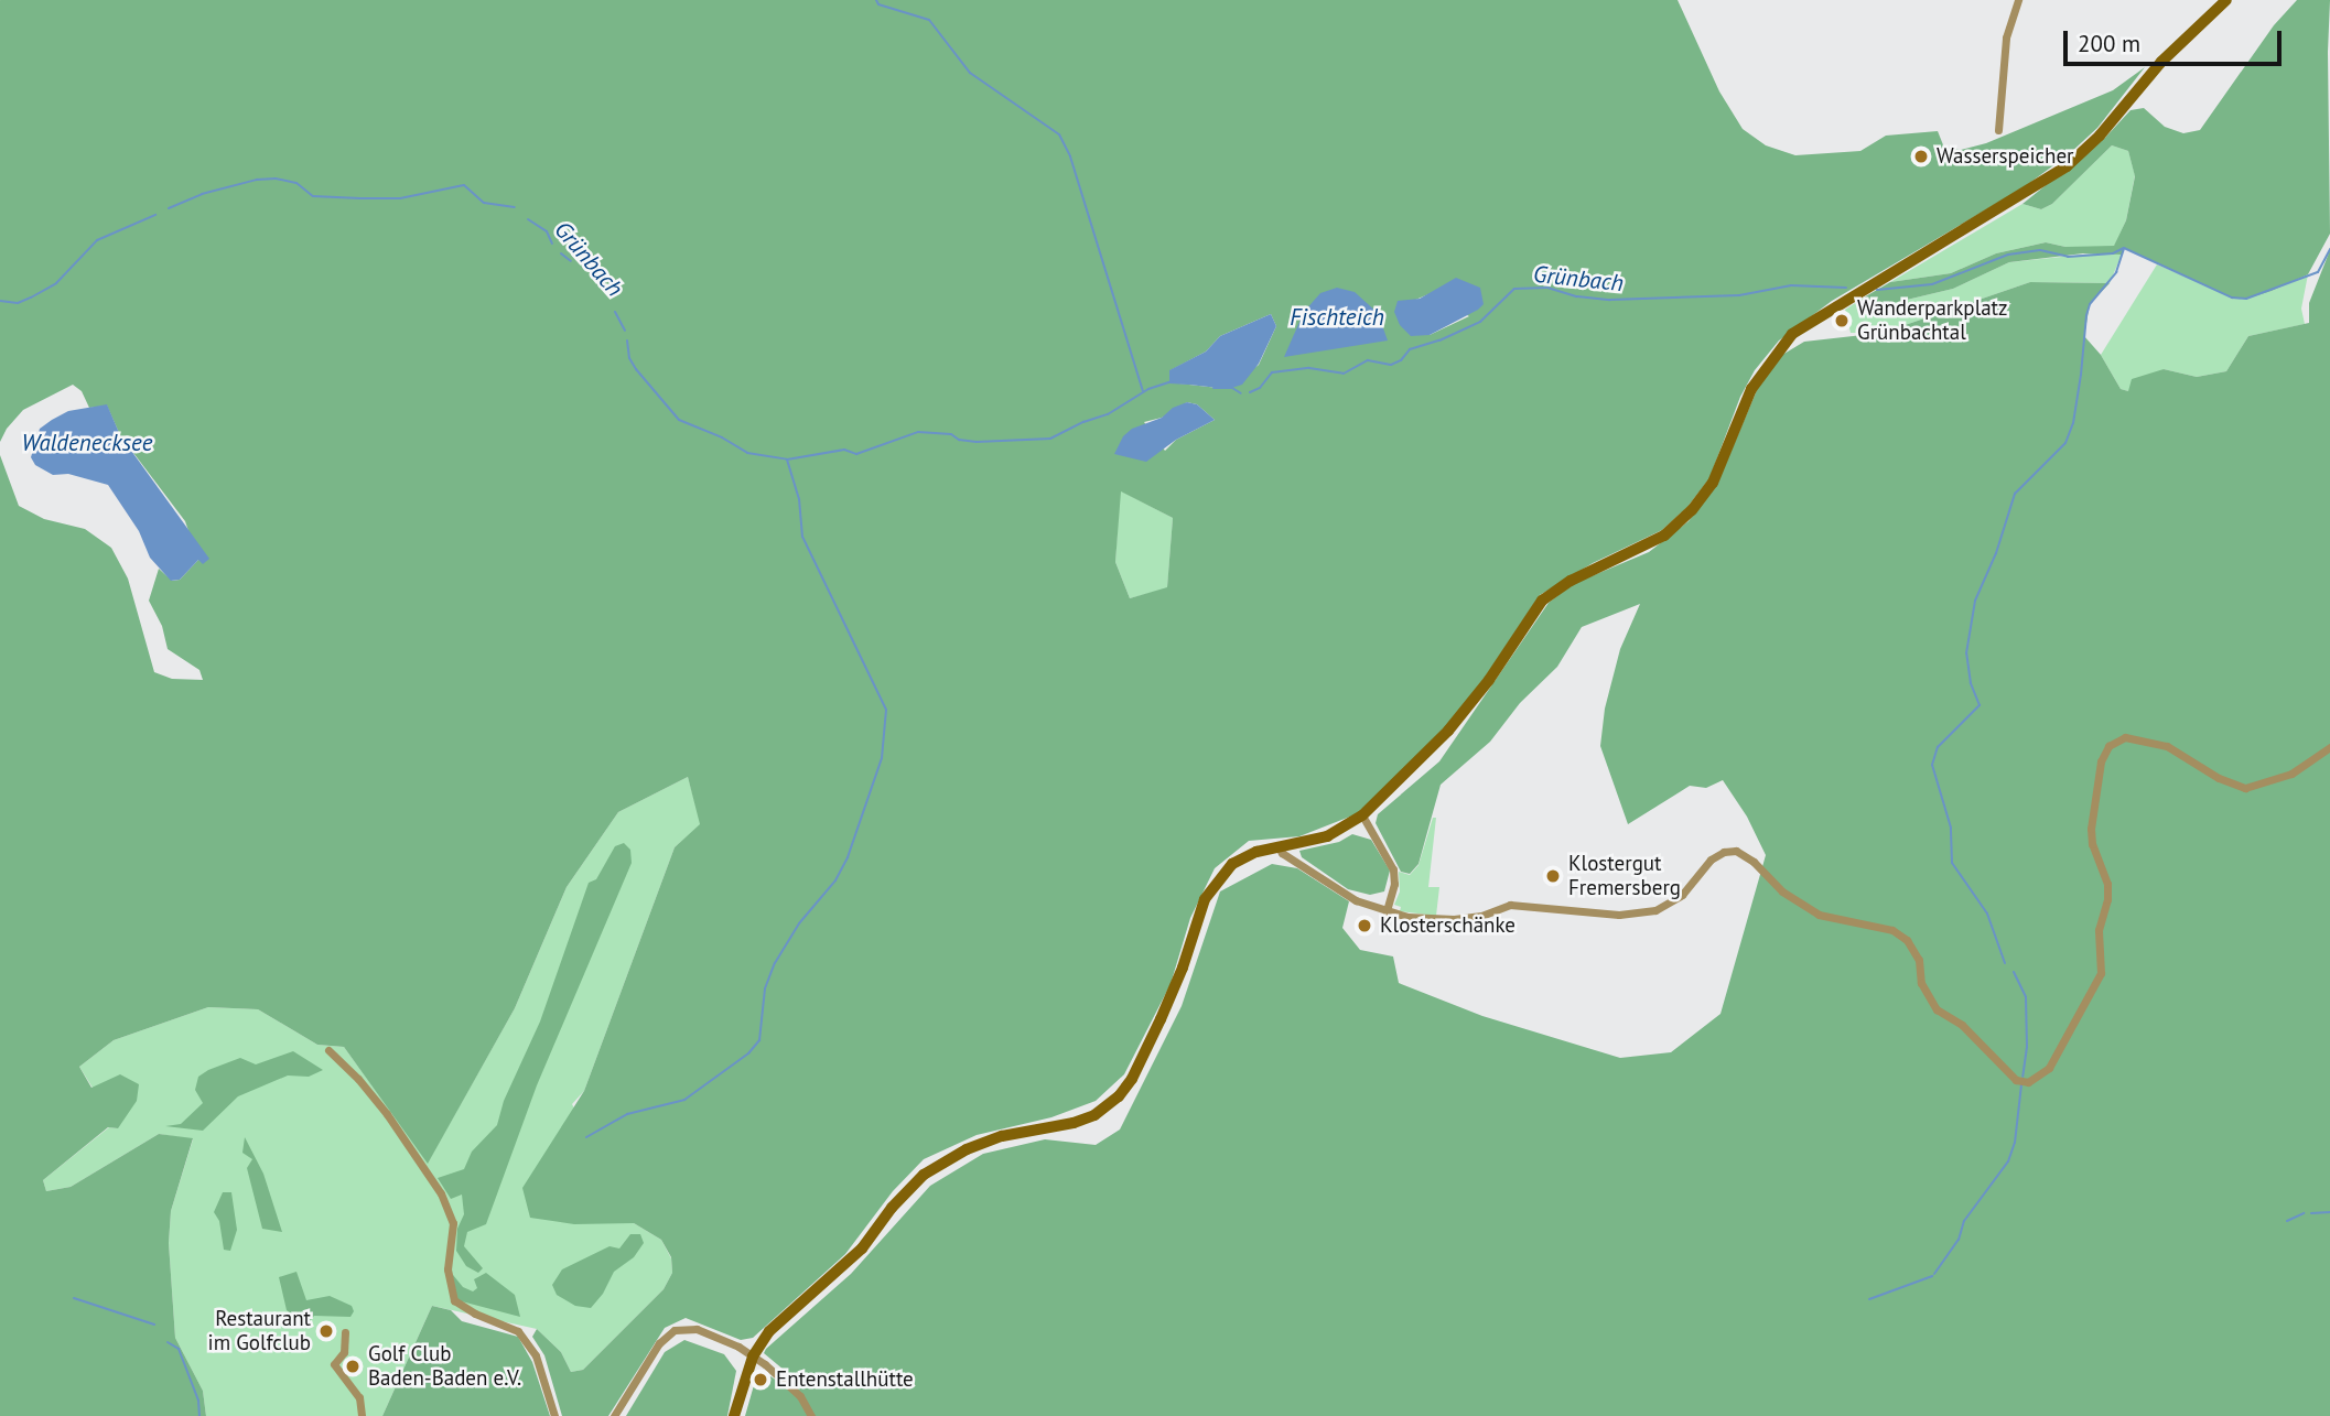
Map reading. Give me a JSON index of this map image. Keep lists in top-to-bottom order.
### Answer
{
  "water": ["Grünbach", "Fischteich", "Waldenecksee"],
  "places": [
    "Wasserspeicher",
    "Wanderparkplatz Grünbachtal",
    "Klostergut Fremersberg",
    "Klosterschänke",
    "Restaurant im Golfclub",
    "Golf Club Baden-Baden e.V.",
    "Entenstallhütte"
  ],
  "scale_bar": "200 m"
}
